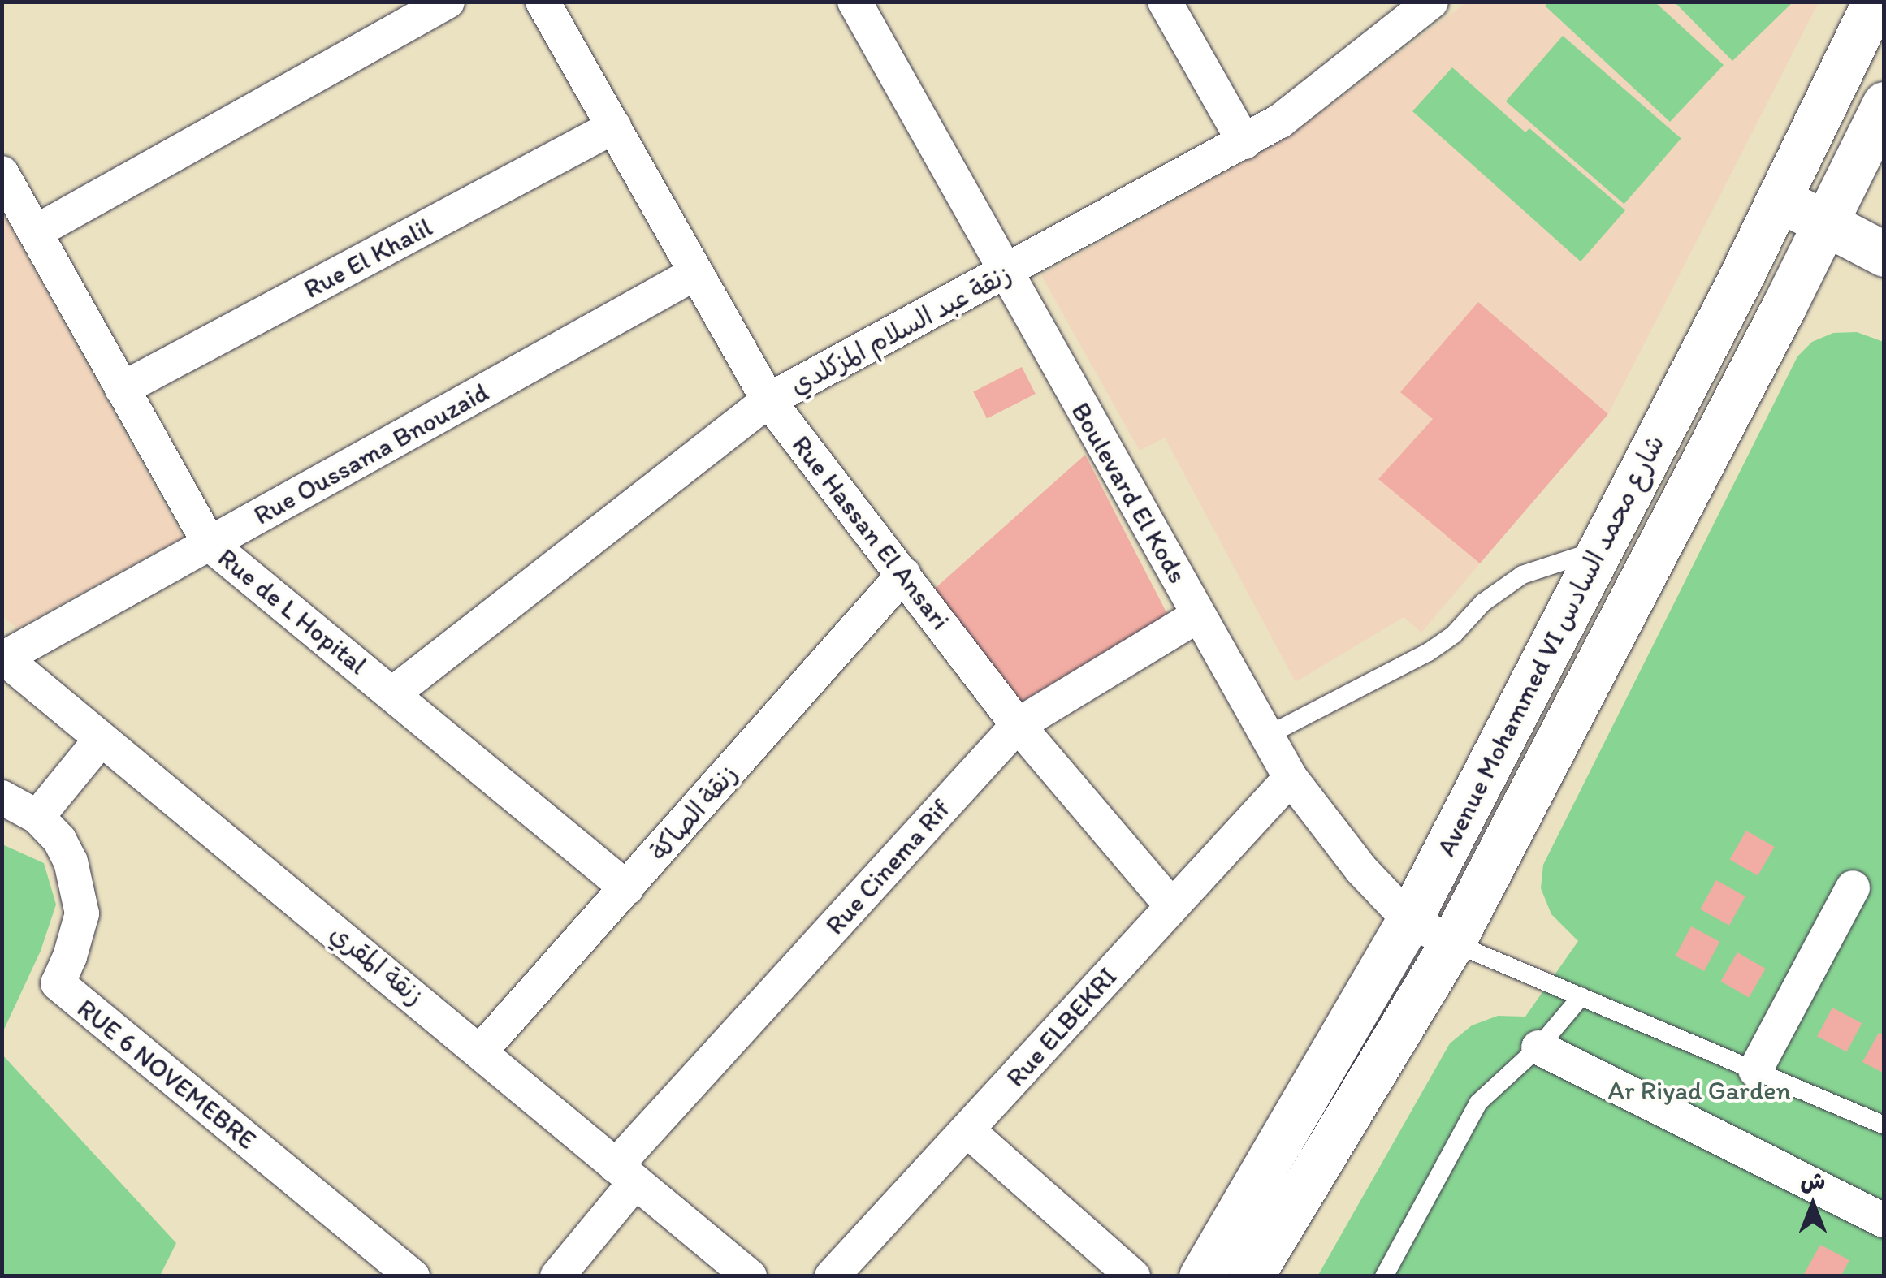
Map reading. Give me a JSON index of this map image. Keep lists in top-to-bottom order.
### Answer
{
  "streets": {
    "main road": ["Avenue Mohammed VI شارع محمد السادس"],
    "street": [
      "Rue El Khalil",
      "زنقة عبد السلام المزكلدي",
      "Rue Oussama Bnouzaid",
      "Boulevard El Kods",
      "Rue Hassan El Ansari",
      "Rue de L Hopital",
      "زنقة الصاكة",
      "Rue Cinema Rif",
      "زنقة المقري",
      "Rue ELBEKRI",
      "RUE 6 NOVEMEBRE"
    ]
  },
  "crossings": [
    ["Rue El Khalil", "Rue Hassan El Ansari"],
    ["Rue El Khalil", "Rue de L Hopital"],
    ["زنقة عبد السلام المزكلدي", "Boulevard El Kods"],
    ["زنقة عبد السلام المزكلدي", "Rue Hassan El Ansari"],
    ["زنقة عبد السلام المزكلدي", "Rue de L Hopital"],
    ["Rue Oussama Bnouzaid", "Rue Hassan El Ansari"],
    ["Rue Oussama Bnouzaid", "Rue de L Hopital"],
    ["Rue Oussama Bnouzaid", "زنقة المقري"],
    ["Boulevard El Kods", "Avenue Mohammed VI شارع محمد السادس"],
    ["Boulevard El Kods", "Rue Cinema Rif"],
    ["Boulevard El Kods", "Rue ELBEKRI"],
    ["Rue Hassan El Ansari", "زنقة الصاكة"],
    ["Rue Hassan El Ansari", "Rue Cinema Rif"],
    ["Rue Hassan El Ansari", "Rue ELBEKRI"],
    ["Rue de L Hopital", "زنقة الصاكة"],
    ["زنقة الصاكة", "زنقة المقري"],
    ["Rue Cinema Rif", "زنقة المقري"]
  ],
  "parks": ["Ar Riyad Garden"],
  "north": "top"
}
